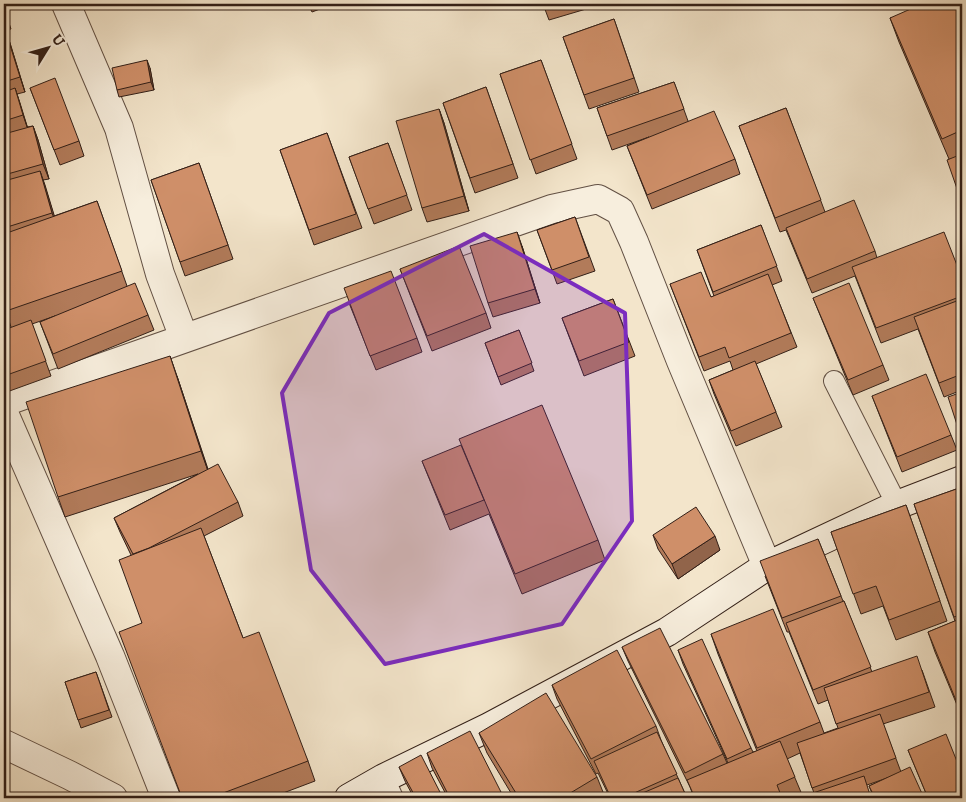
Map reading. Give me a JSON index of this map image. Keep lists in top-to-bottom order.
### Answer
{
  "north": "top right"
}
